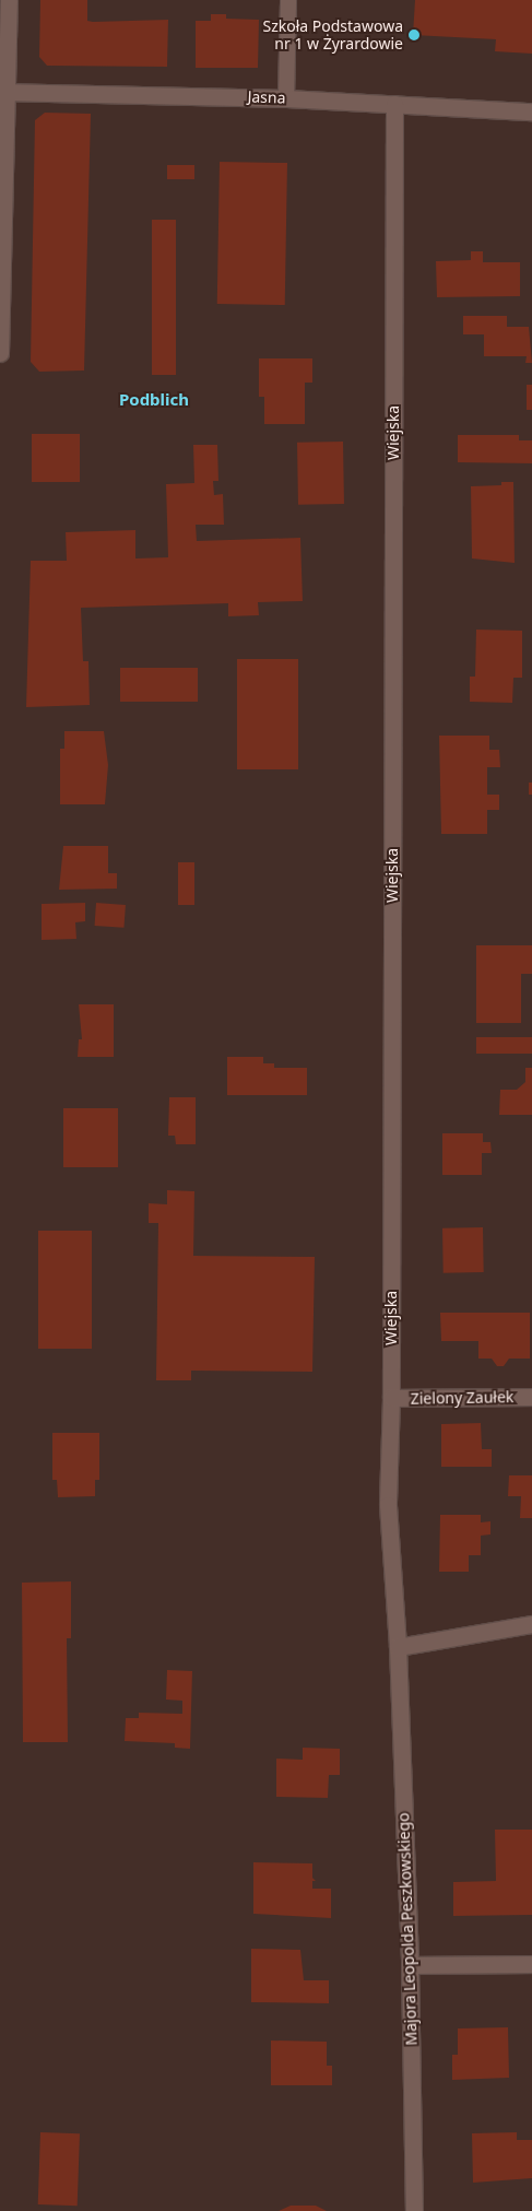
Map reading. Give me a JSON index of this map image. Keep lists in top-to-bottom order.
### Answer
{
  "streets": {
    "street": [
      "Jasna",
      "Wiejska",
      "Zielony Zaułek",
      "Majora Leopolda Peszkowskiego"
    ]
  },
  "crossings": [
    ["Jasna", "Wiejska"],
    ["Wiejska", "Zielony Zaułek"],
    ["Wiejska", "Majora Leopolda Peszkowskiego"]
  ],
  "districts": ["Podblich"],
  "places": ["Szkoła Podstawowa nr 1 w Żyrardowie"]
}
